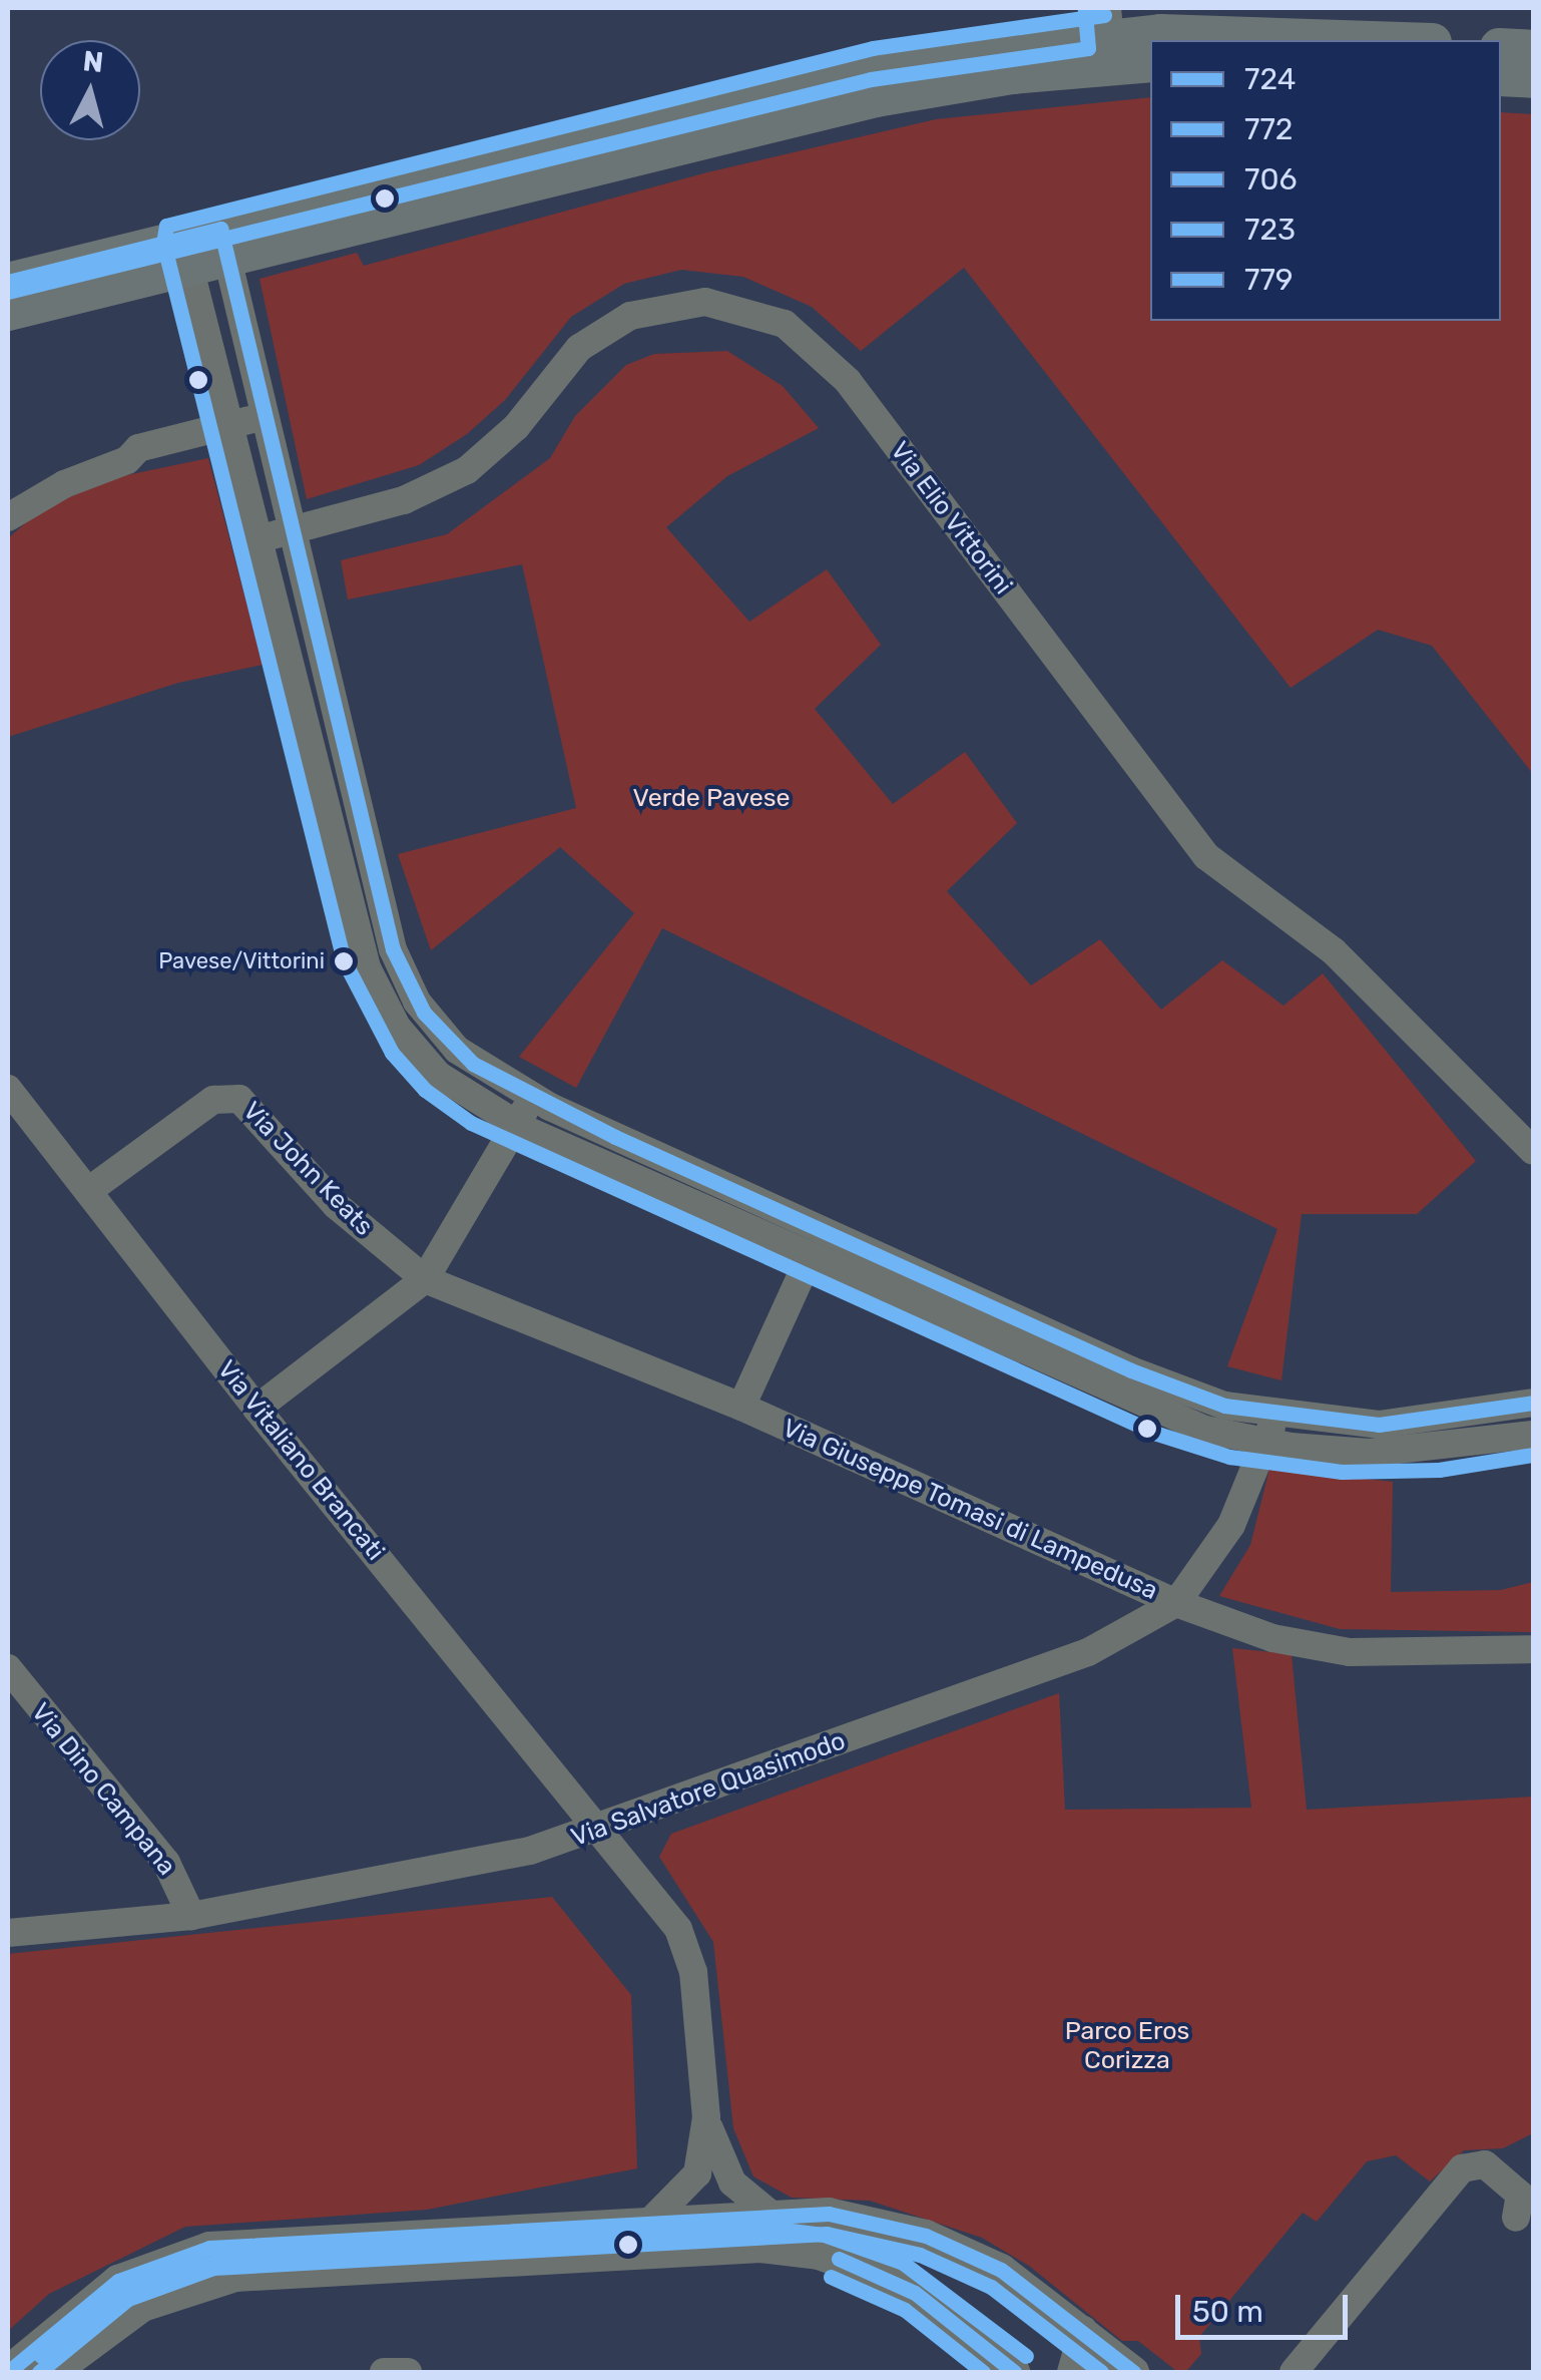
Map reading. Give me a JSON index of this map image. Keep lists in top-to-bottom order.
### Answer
{
  "streets": {
    "street": [
      "Via Elio Vittorini",
      "Via John Keats",
      "Via Vitaliano Brancati",
      "Via Giuseppe Tomasi di Lampedusa",
      "Via Dino Campana",
      "Via Salvatore Quasimodo"
    ]
  },
  "crossings": [
    ["Via John Keats", "Via Vitaliano Brancati"],
    ["Via John Keats", "Via Giuseppe Tomasi di Lampedusa"],
    ["Via Vitaliano Brancati", "Via Salvatore Quasimodo"],
    ["Via Giuseppe Tomasi di Lampedusa", "Via Salvatore Quasimodo"],
    ["Via Dino Campana", "Via Salvatore Quasimodo"]
  ],
  "parks": ["Verde Pavese", "Parco Eros Corizza"],
  "places": ["Pavese/Vittorini"],
  "lines": [
    "transit line 706",
    "transit line 772",
    "transit line 724",
    "transit line 779",
    "transit line 723"
  ],
  "legend": [
    "724",
    "772",
    "706",
    "723",
    "779"
  ],
  "scale_bar": "50 m",
  "north": "top"
}
